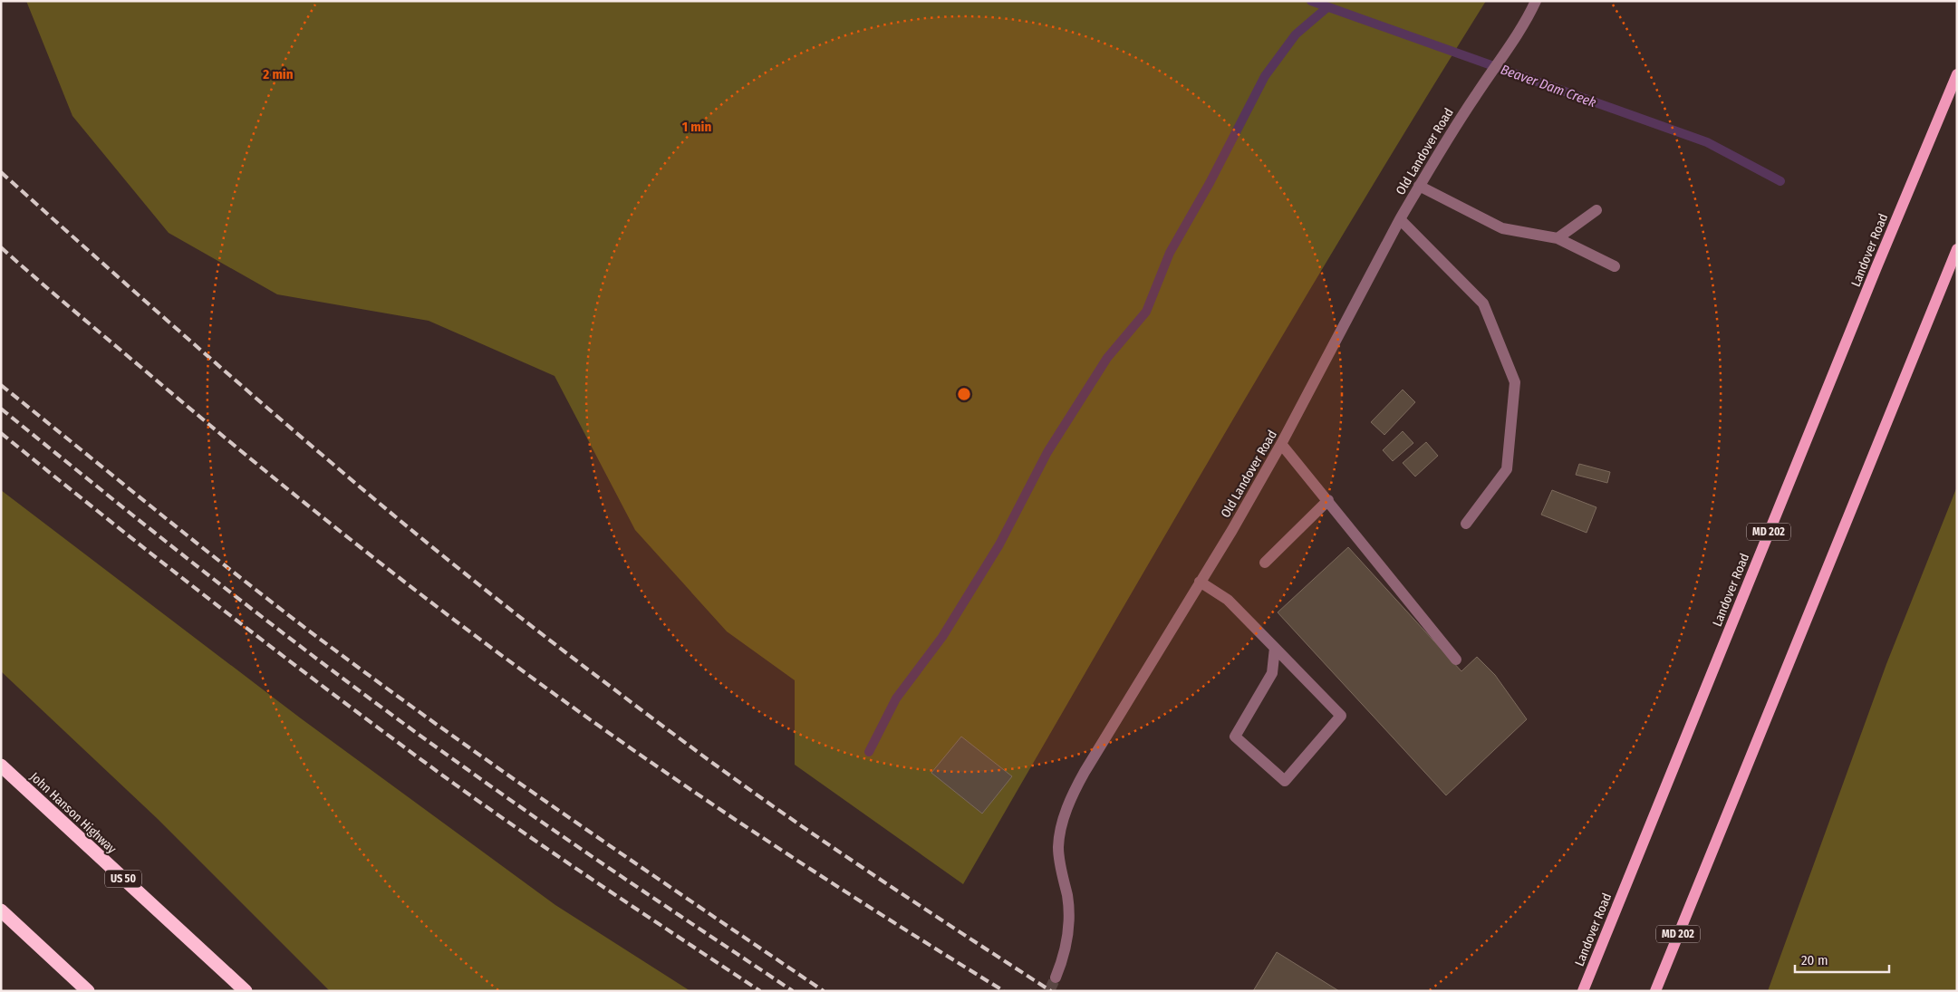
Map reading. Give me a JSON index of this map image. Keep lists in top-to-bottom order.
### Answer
{
  "streets": {
    "highway": ["John Hanson Highway", "US 50"],
    "main road": ["Landover Road", "MD 202"],
    "street": ["Old Landover Road"]
  },
  "water": ["Beaver Dam Creek"],
  "scale_bar": "20 m",
  "rings": ["2 min", "1 min"]
}
